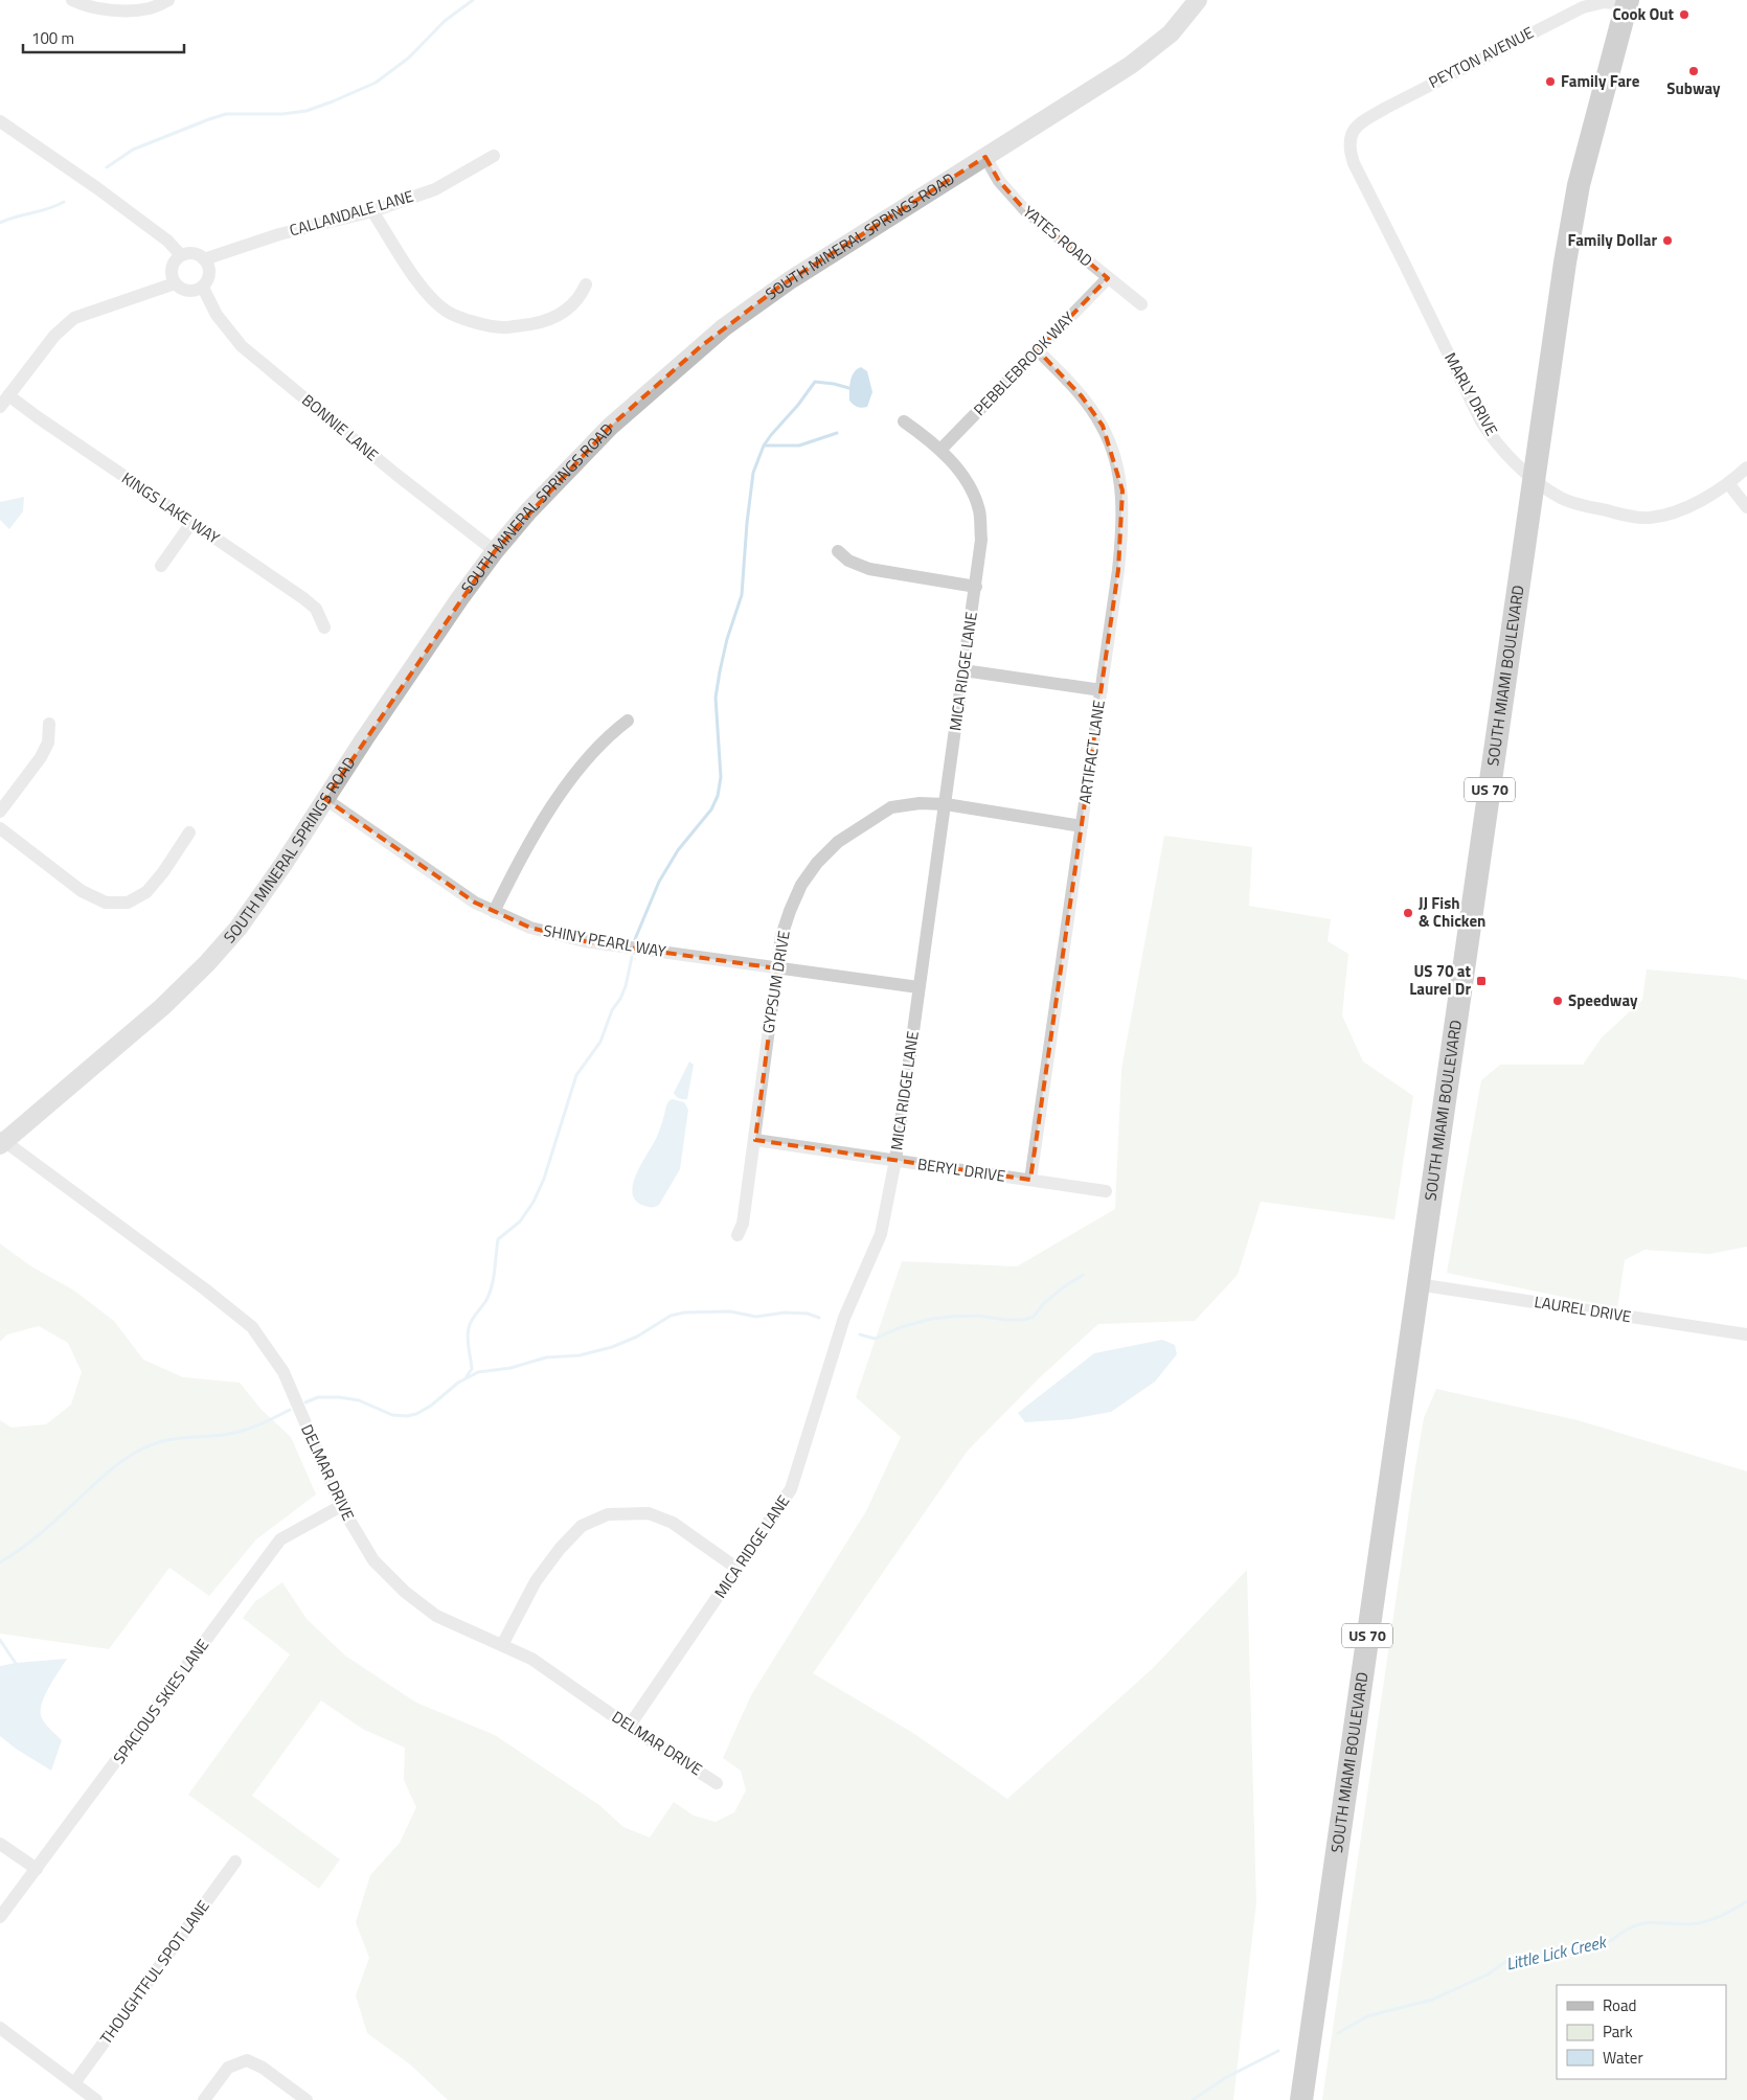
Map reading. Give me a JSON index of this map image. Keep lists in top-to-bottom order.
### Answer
{
  "streets": {
    "highway": ["SOUTH MIAMI BOULEVARD", "US 70"],
    "street": [
      "PEYTON AVENUE",
      "CALLANDALE LANE",
      "YATES ROAD",
      "SOUTH MINERAL SPRINGS ROAD",
      "PEBBLEBROOK WAY",
      "MARLY DRIVE",
      "BONNIE LANE",
      "KINGS LAKE WAY",
      "MICA RIDGE LANE",
      "ARTIFACT LANE",
      "SHINY PEARL WAY",
      "GYPSUM DRIVE",
      "BERYL DRIVE",
      "LAUREL DRIVE",
      "DELMAR DRIVE",
      "SPACIOUS SKIES LANE",
      "THOUGHTFUL SPOT LANE"
    ]
  },
  "crossings": [
    ["PEYTON AVENUE", "MARLY DRIVE"],
    ["PEYTON AVENUE", "SOUTH MIAMI BOULEVARD"],
    ["CALLANDALE LANE", "BONNIE LANE"],
    ["YATES ROAD", "SOUTH MINERAL SPRINGS ROAD"],
    ["YATES ROAD", "PEBBLEBROOK WAY"],
    ["SOUTH MINERAL SPRINGS ROAD", "BONNIE LANE"],
    ["SOUTH MINERAL SPRINGS ROAD", "SHINY PEARL WAY"],
    ["SOUTH MINERAL SPRINGS ROAD", "DELMAR DRIVE"],
    ["PEBBLEBROOK WAY", "MICA RIDGE LANE"],
    ["PEBBLEBROOK WAY", "ARTIFACT LANE"],
    ["MARLY DRIVE", "SOUTH MIAMI BOULEVARD"],
    ["MICA RIDGE LANE", "SHINY PEARL WAY"],
    ["MICA RIDGE LANE", "GYPSUM DRIVE"],
    ["MICA RIDGE LANE", "BERYL DRIVE"],
    ["MICA RIDGE LANE", "DELMAR DRIVE"],
    ["SOUTH MIAMI BOULEVARD", "LAUREL DRIVE"],
    ["ARTIFACT LANE", "GYPSUM DRIVE"],
    ["ARTIFACT LANE", "BERYL DRIVE"],
    ["SHINY PEARL WAY", "GYPSUM DRIVE"],
    ["GYPSUM DRIVE", "BERYL DRIVE"],
    ["DELMAR DRIVE", "SPACIOUS SKIES LANE"]
  ],
  "water": ["Little Lick Creek"],
  "places": {
    "other": [
      "Cook Out",
      "Subway",
      "Family Fare",
      "Family Dollar",
      "JJ Fish & Chicken",
      "Speedway"
    ],
    "transit": ["US 70 at Laurel Dr"]
  },
  "legend": ["Road", "Park", "Water"],
  "scale_bar": "100 m"
}
